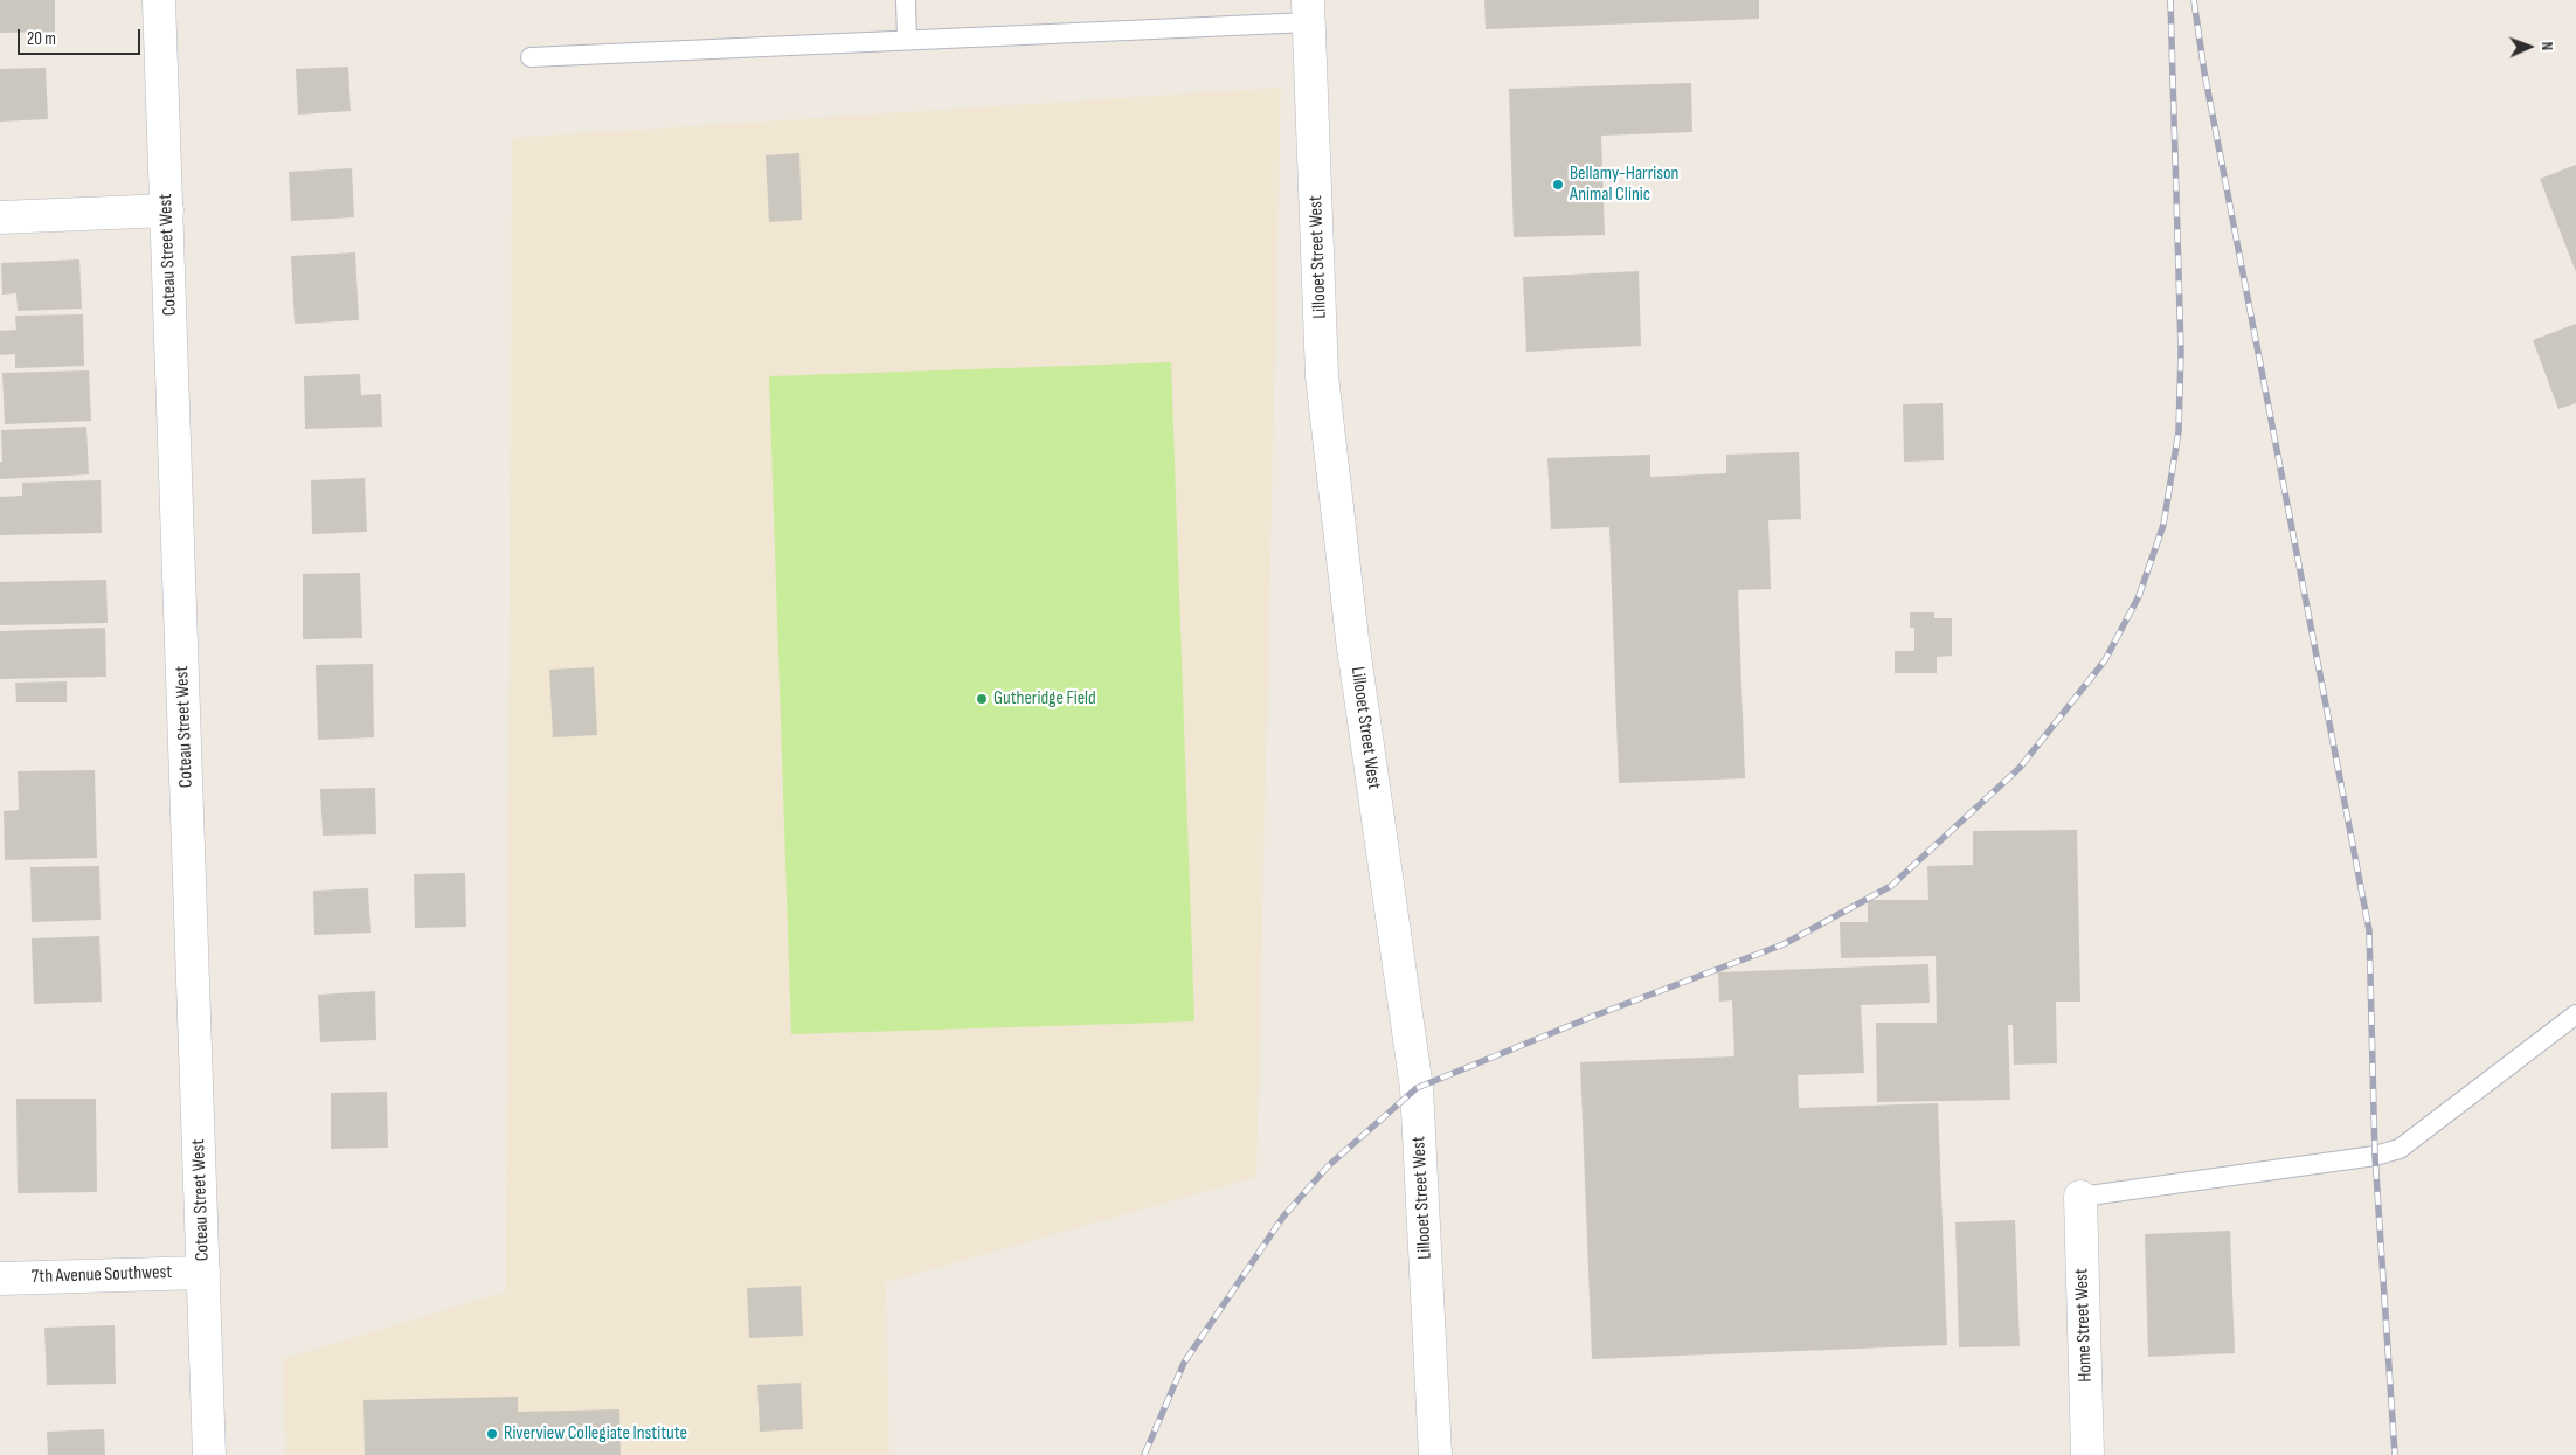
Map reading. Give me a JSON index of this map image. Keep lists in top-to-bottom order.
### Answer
{
  "streets": {
    "street": [
      "Coteau Street West",
      "Lillooet Street West",
      "7th Avenue Southwest",
      "Home Street West"
    ]
  },
  "crossings": [
    ["Coteau Street West", "7th Avenue Southwest"]
  ],
  "places": ["Bellamy-Harrison Animal Clinic", "Gutheridge Field", "Riverview Collegiate Institute"],
  "scale_bar": "20 m",
  "north": "right"
}
